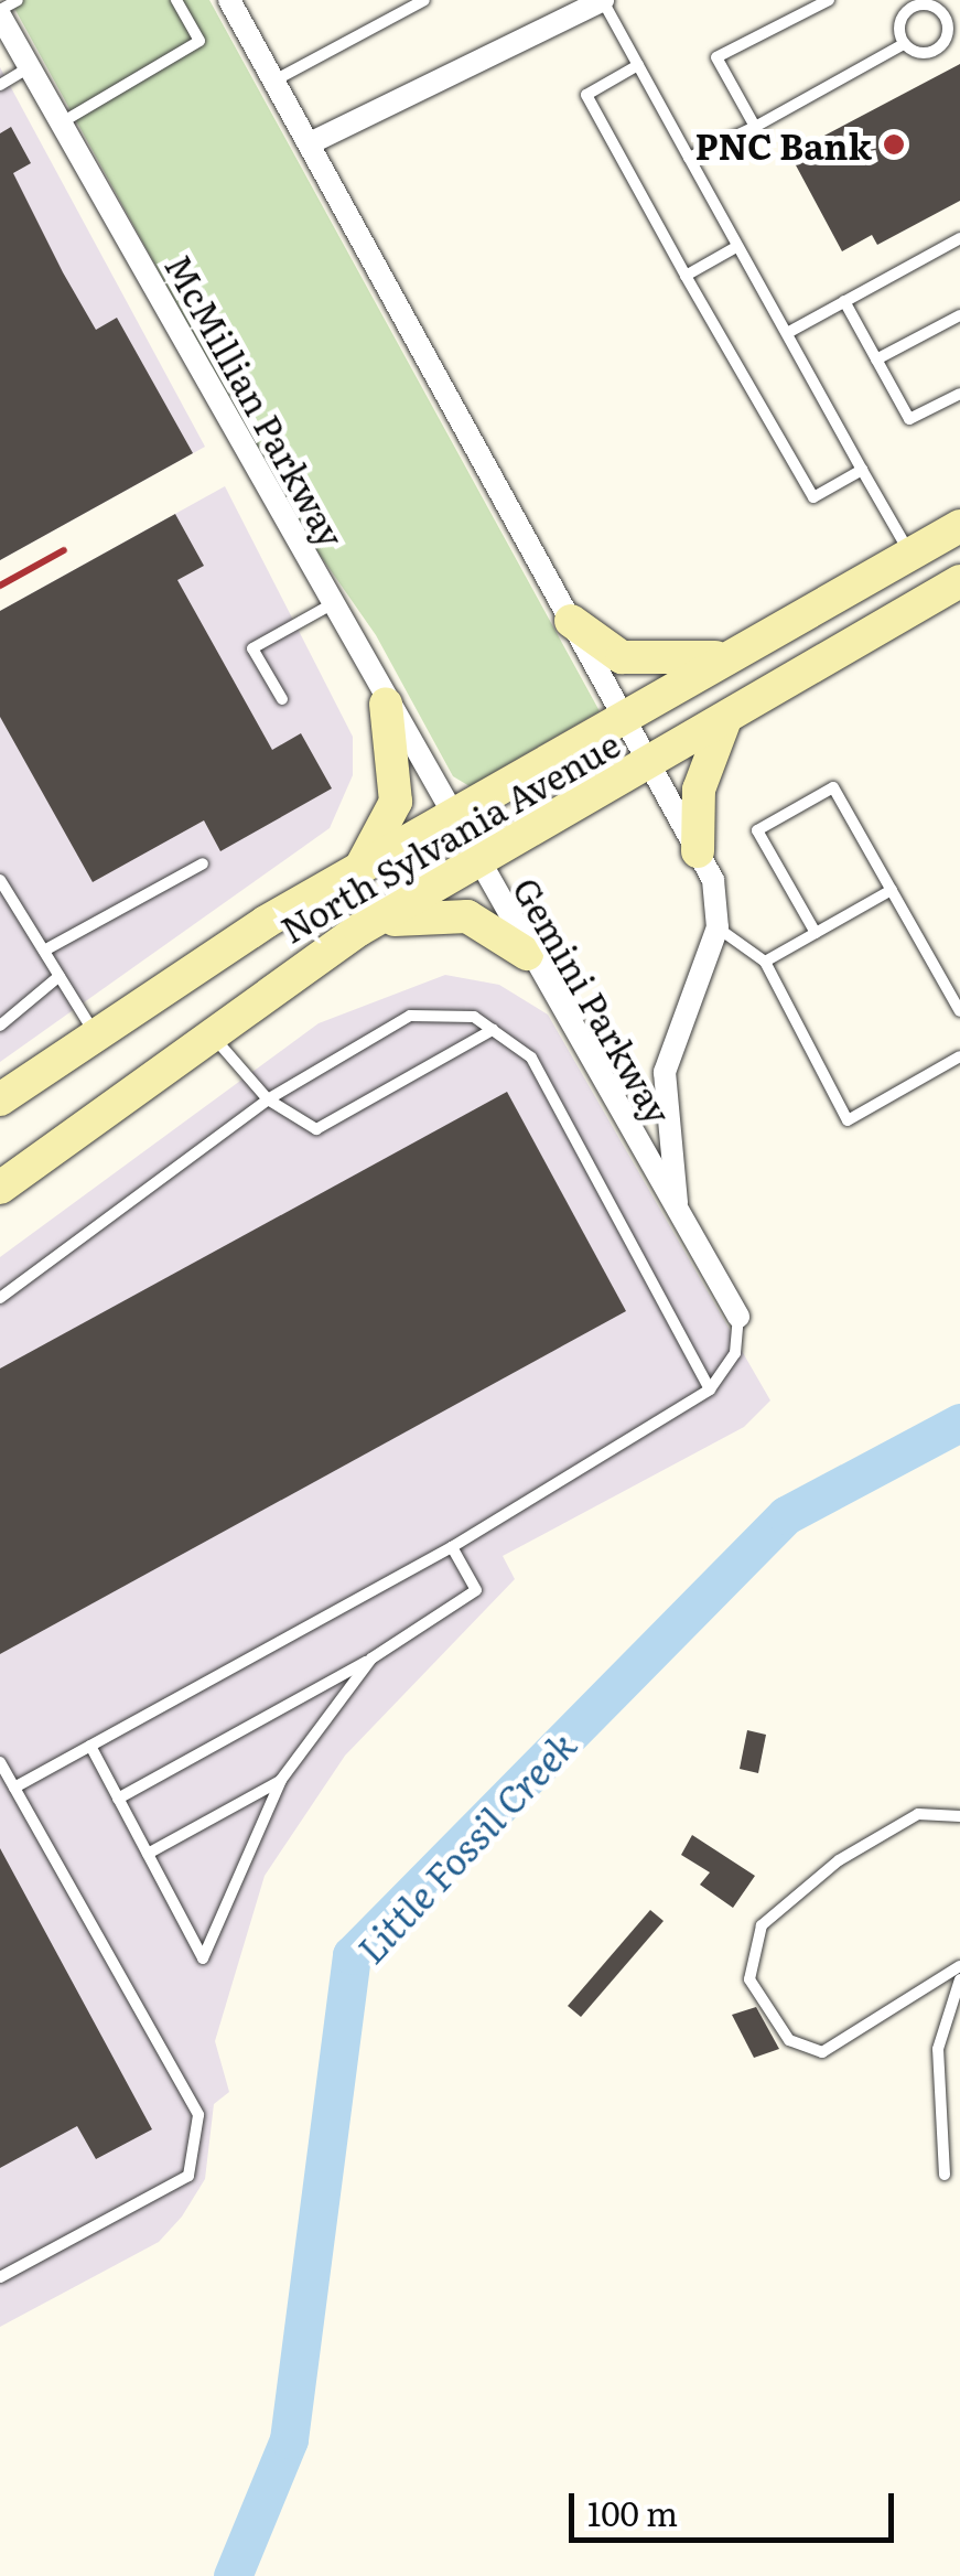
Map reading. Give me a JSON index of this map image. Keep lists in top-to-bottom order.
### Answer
{
  "streets": {
    "main road": ["North Sylvania Avenue"],
    "street": ["McMillian Parkway", "Gemini Parkway"]
  },
  "crossings": [
    ["McMillian Parkway", "North Sylvania Avenue"],
    ["McMillian Parkway", "Gemini Parkway"],
    ["North Sylvania Avenue", "Gemini Parkway"]
  ],
  "water": ["Little Fossil Creek"],
  "places": ["PNC Bank"],
  "scale_bar": "100 m"
}
